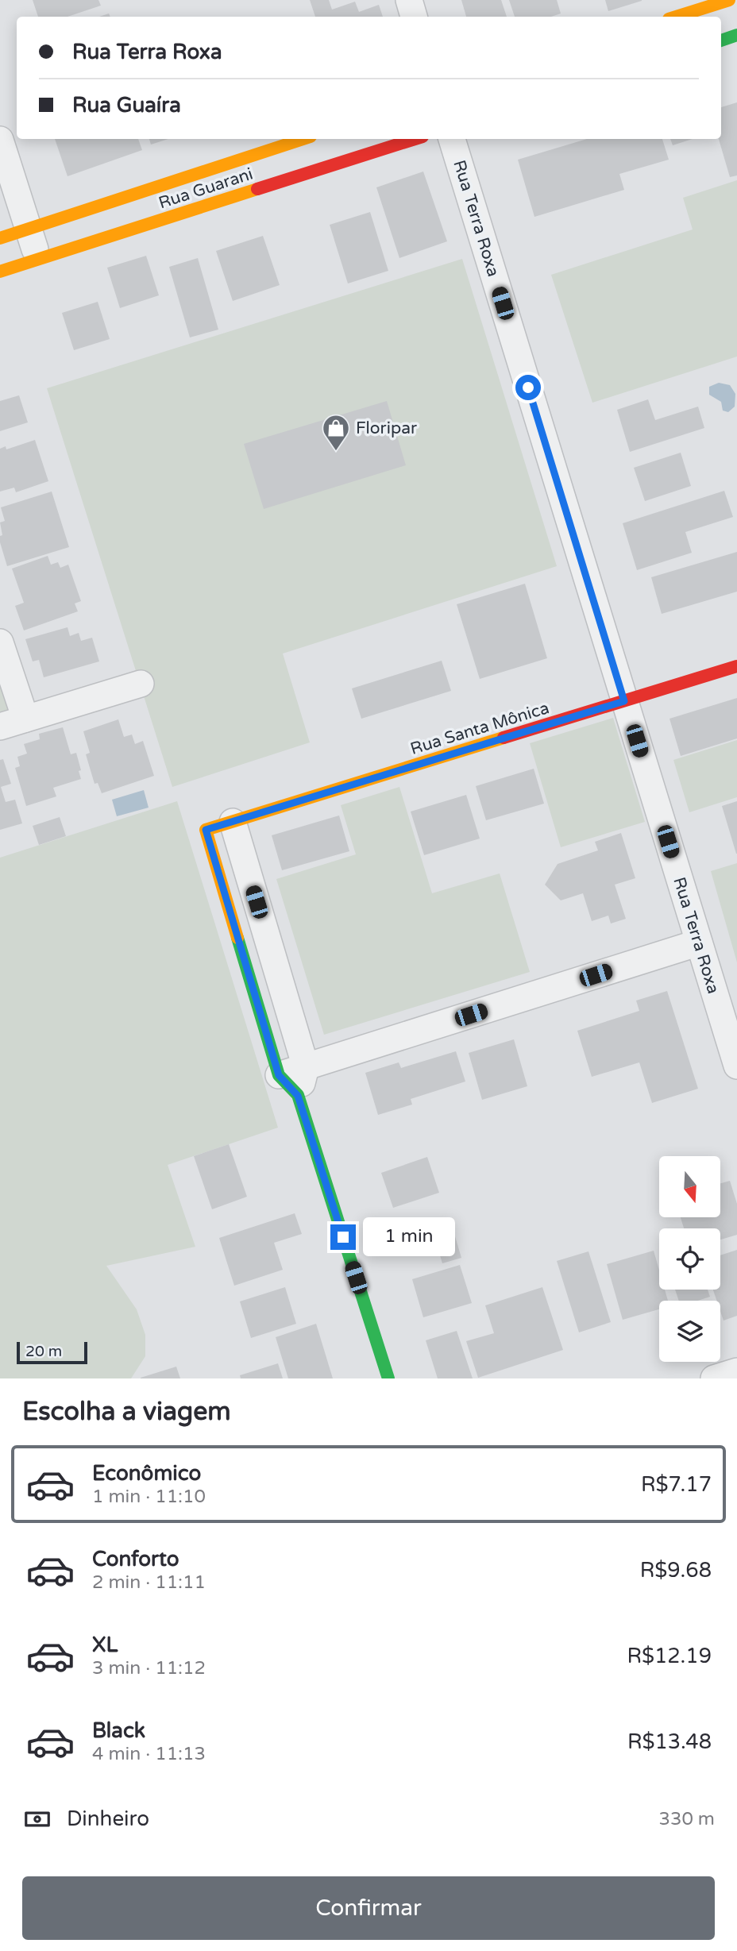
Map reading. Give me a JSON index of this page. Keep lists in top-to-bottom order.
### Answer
{
  "streets": {
    "street": ["Rua Guarani", "Rua Terra Roxa", "Rua Santa Mônica"]
  },
  "crossings": [
    ["Rua Terra Roxa", "Rua Santa Mônica"]
  ],
  "places": {
    "shop": ["Floripar"]
  },
  "scale_bar": "20 m",
  "north": "bottom",
  "page": {
    "banner": ["Rua Terra Roxa", "Rua Guaíra"],
    "bubble": "1 min",
    "scale": "20 m",
    "heading": "Escolha a viagem",
    "list": [
      {
        "name": "Econômico",
        "note": "1 min · 11:10",
        "value": "R$7.17"
      },
      {
        "name": "Conforto",
        "note": "2 min · 11:11",
        "value": "R$9.68"
      },
      {
        "name": "XL",
        "note": "3 min · 11:12",
        "value": "R$12.19"
      },
      {
        "name": "Black",
        "note": "4 min · 11:13",
        "value": "R$13.48"
      }
    ],
    "pay": ["Dinheiro", "330 m"],
    "buttons": "Confirmar"
  }
}
